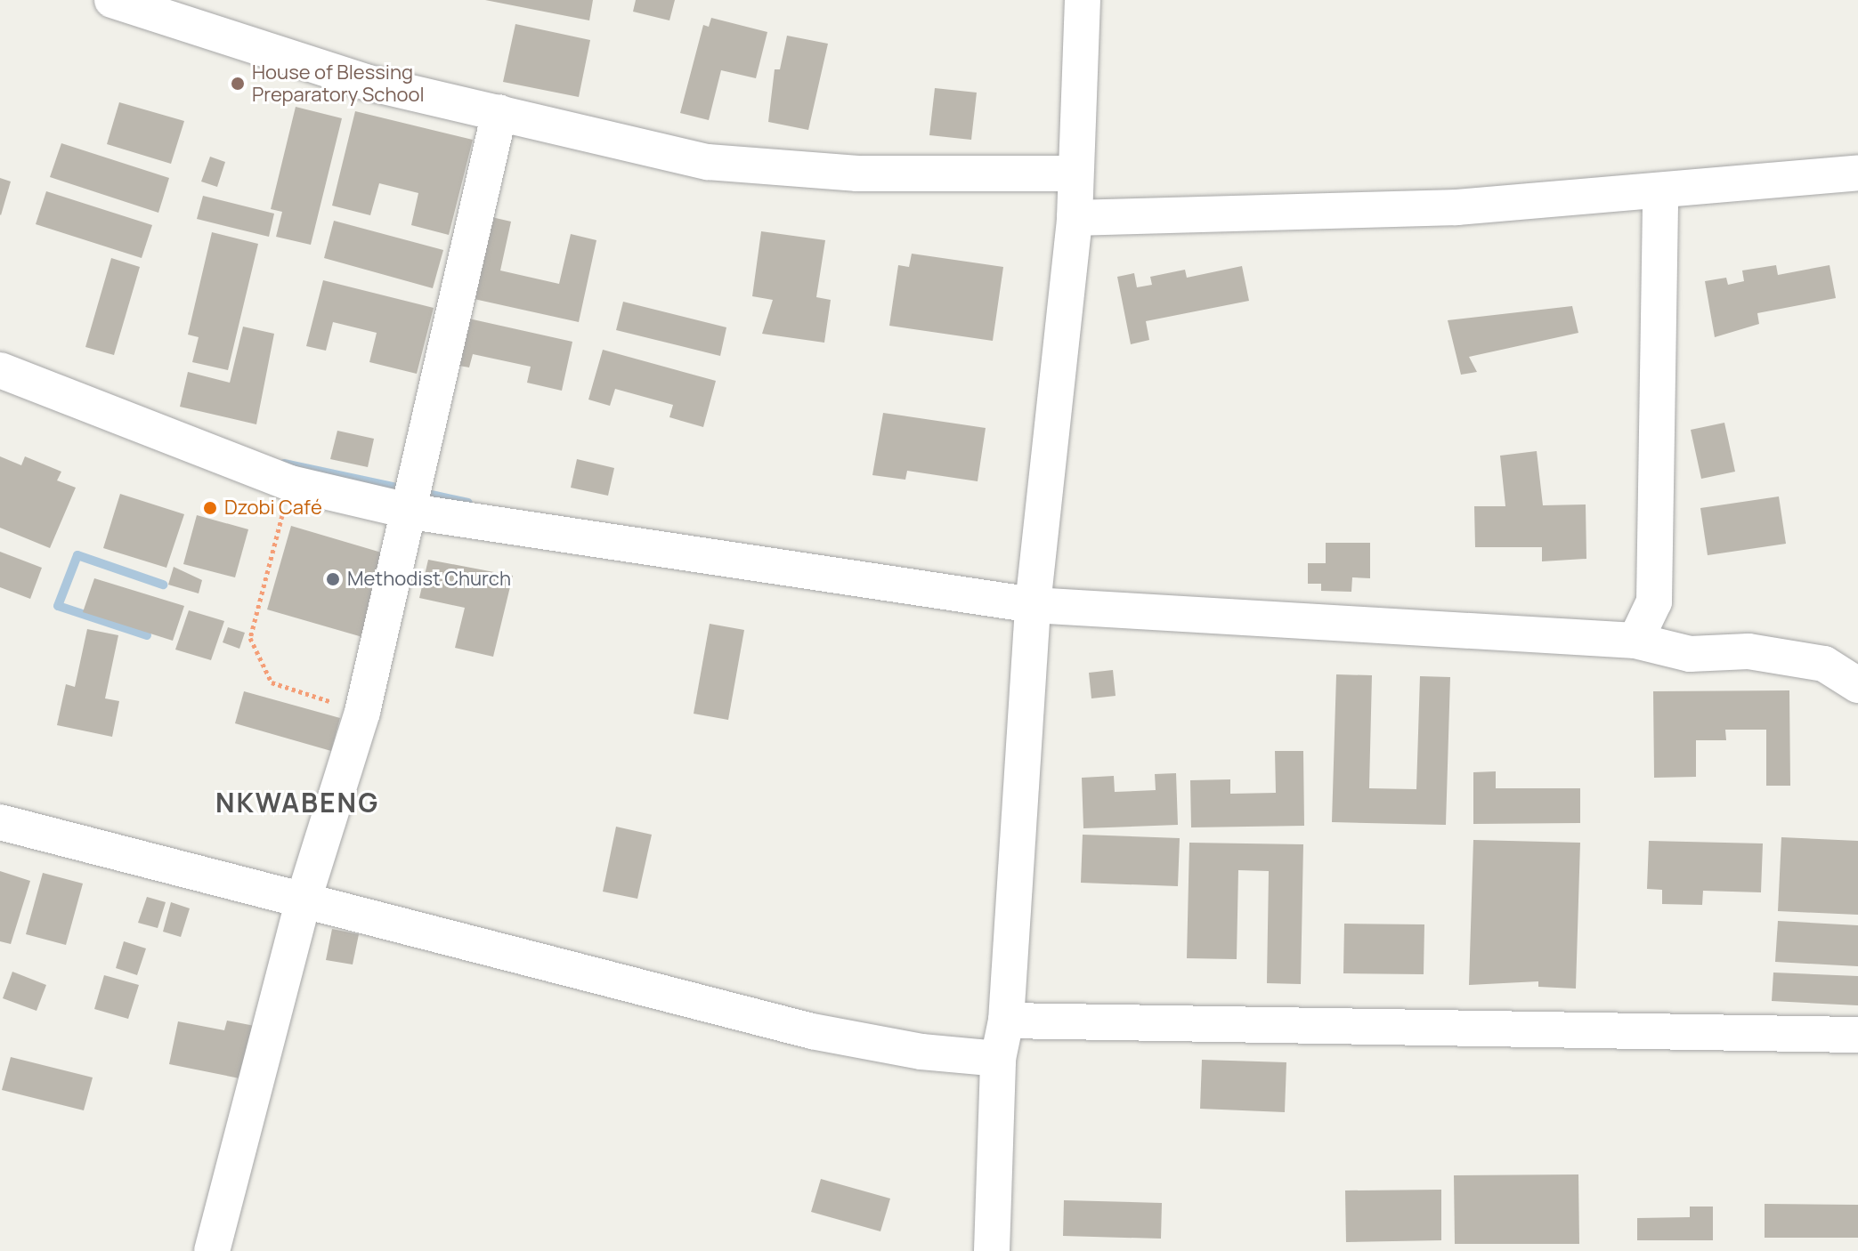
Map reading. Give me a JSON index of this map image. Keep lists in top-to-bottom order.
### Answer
{
  "districts": ["NKWABENG"],
  "places": ["House of Blessing Preparatory School", "Dzobi Café", "Methodist Church"]
}
